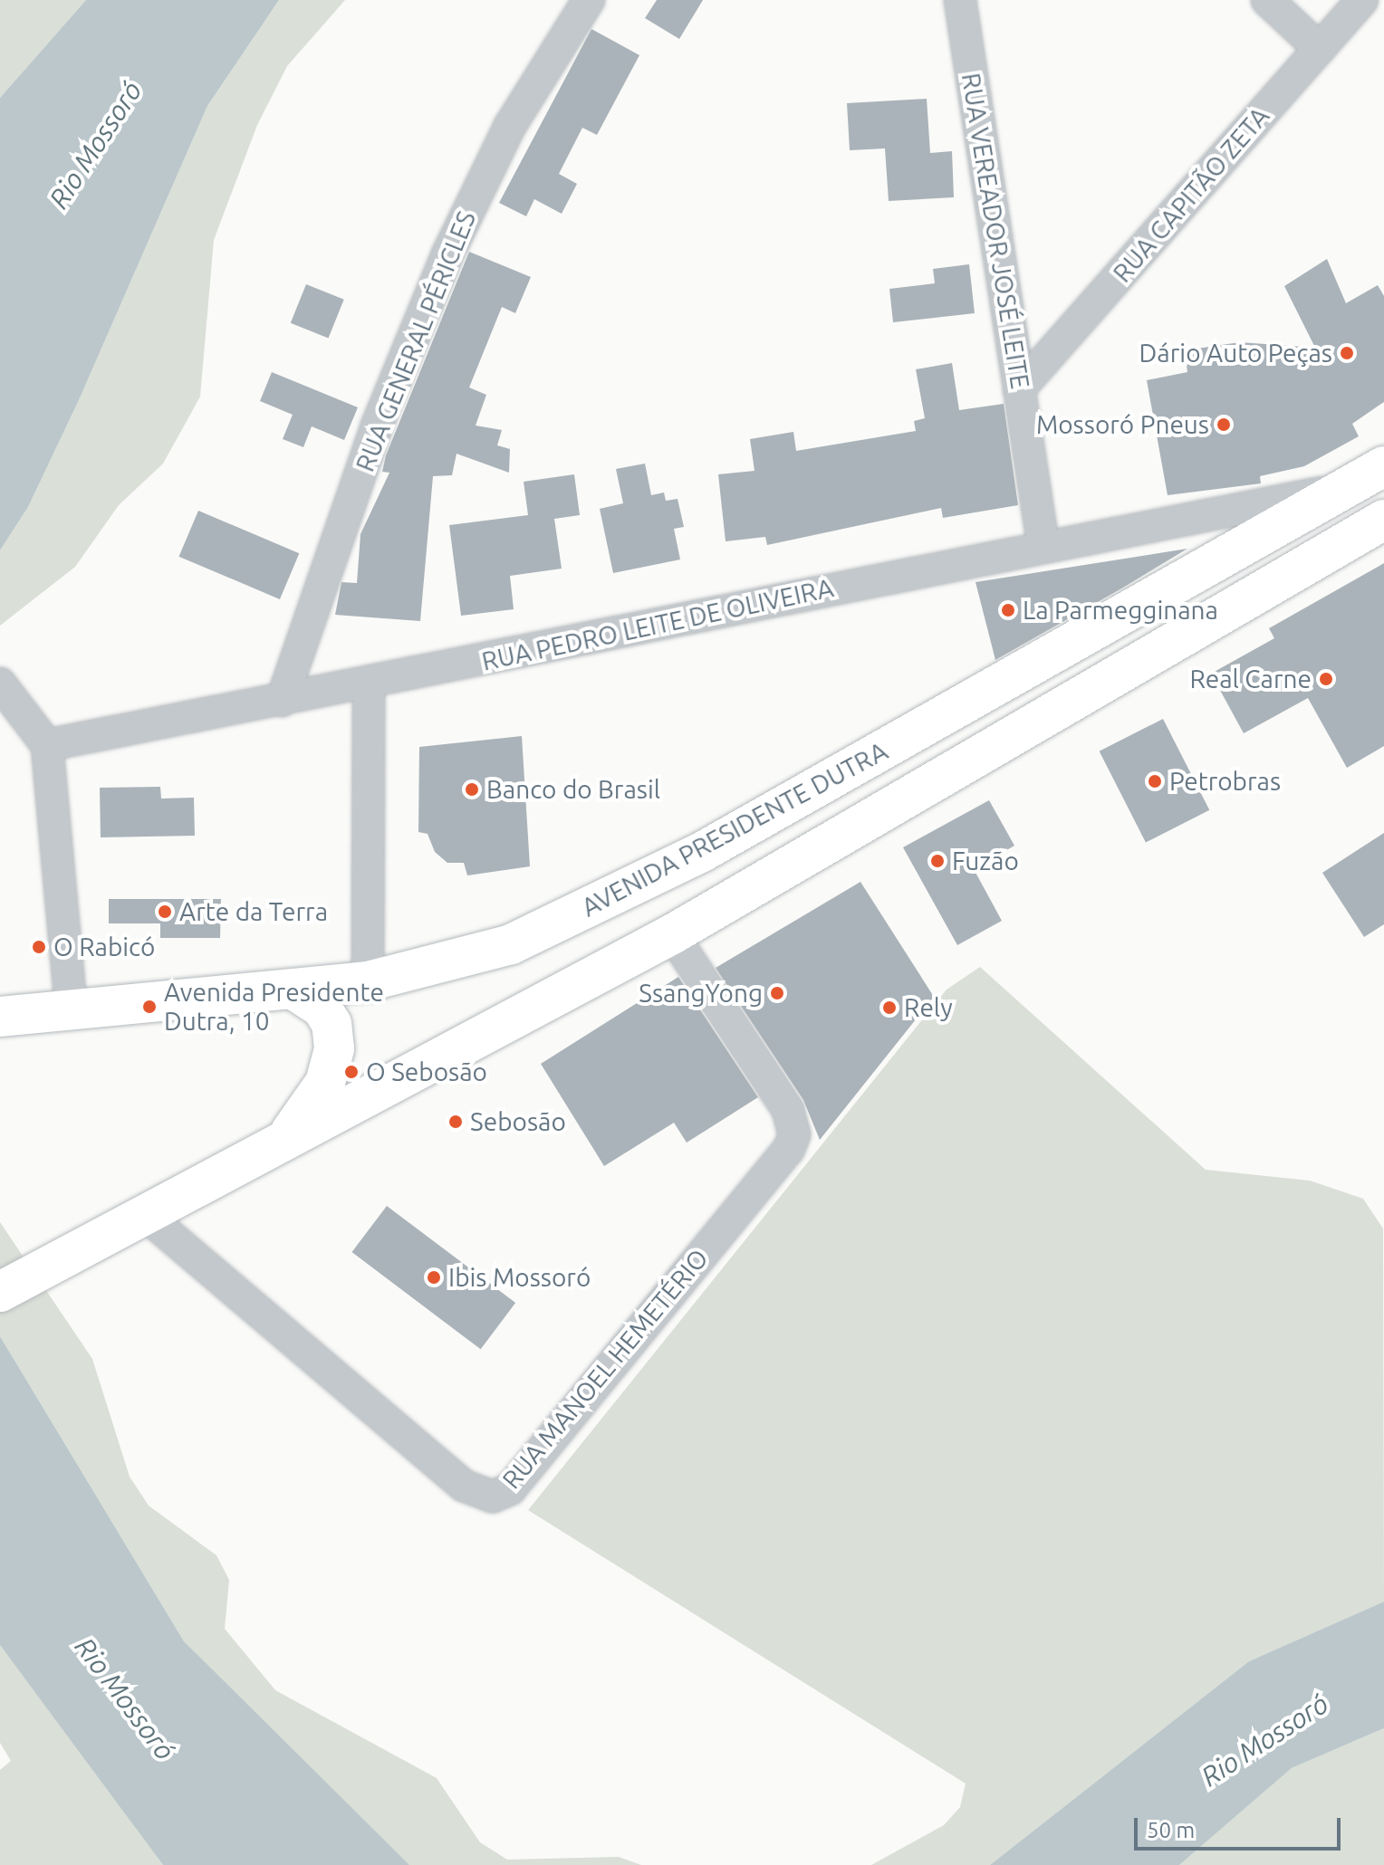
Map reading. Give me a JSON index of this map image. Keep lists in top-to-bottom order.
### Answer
{
  "streets": {
    "main road": ["AVENIDA PRESIDENTE DUTRA"],
    "street": [
      "RUA CAPITÃO ZETA",
      "RUA VEREADOR JOSÉ LEITE",
      "RUA GENERAL PÉRICLES",
      "RUA PEDRO LEITE DE OLIVEIRA",
      "RUA MANOEL HEMETÉRIO"
    ]
  },
  "crossings": [
    ["RUA CAPITÃO ZETA", "RUA VEREADOR JOSÉ LEITE"],
    ["RUA VEREADOR JOSÉ LEITE", "RUA PEDRO LEITE DE OLIVEIRA"],
    ["RUA GENERAL PÉRICLES", "RUA PEDRO LEITE DE OLIVEIRA"],
    ["RUA PEDRO LEITE DE OLIVEIRA", "AVENIDA PRESIDENTE DUTRA"],
    ["AVENIDA PRESIDENTE DUTRA", "RUA MANOEL HEMETÉRIO"]
  ],
  "water": ["Rio Mossoró"],
  "places": [
    "Dário Auto Peças",
    "Mossoró Pneus",
    "La Parmegginana",
    "Real Carne",
    "Petrobras",
    "Banco do Brasil",
    "Fuzão",
    "Arte da Terra",
    "O Rabicó",
    "SsangYong",
    "Avenida Presidente Dutra, 10",
    "Rely",
    "O Sebosão",
    "Sebosão",
    "Ibis Mossoró"
  ],
  "scale_bar": "50 m"
}
